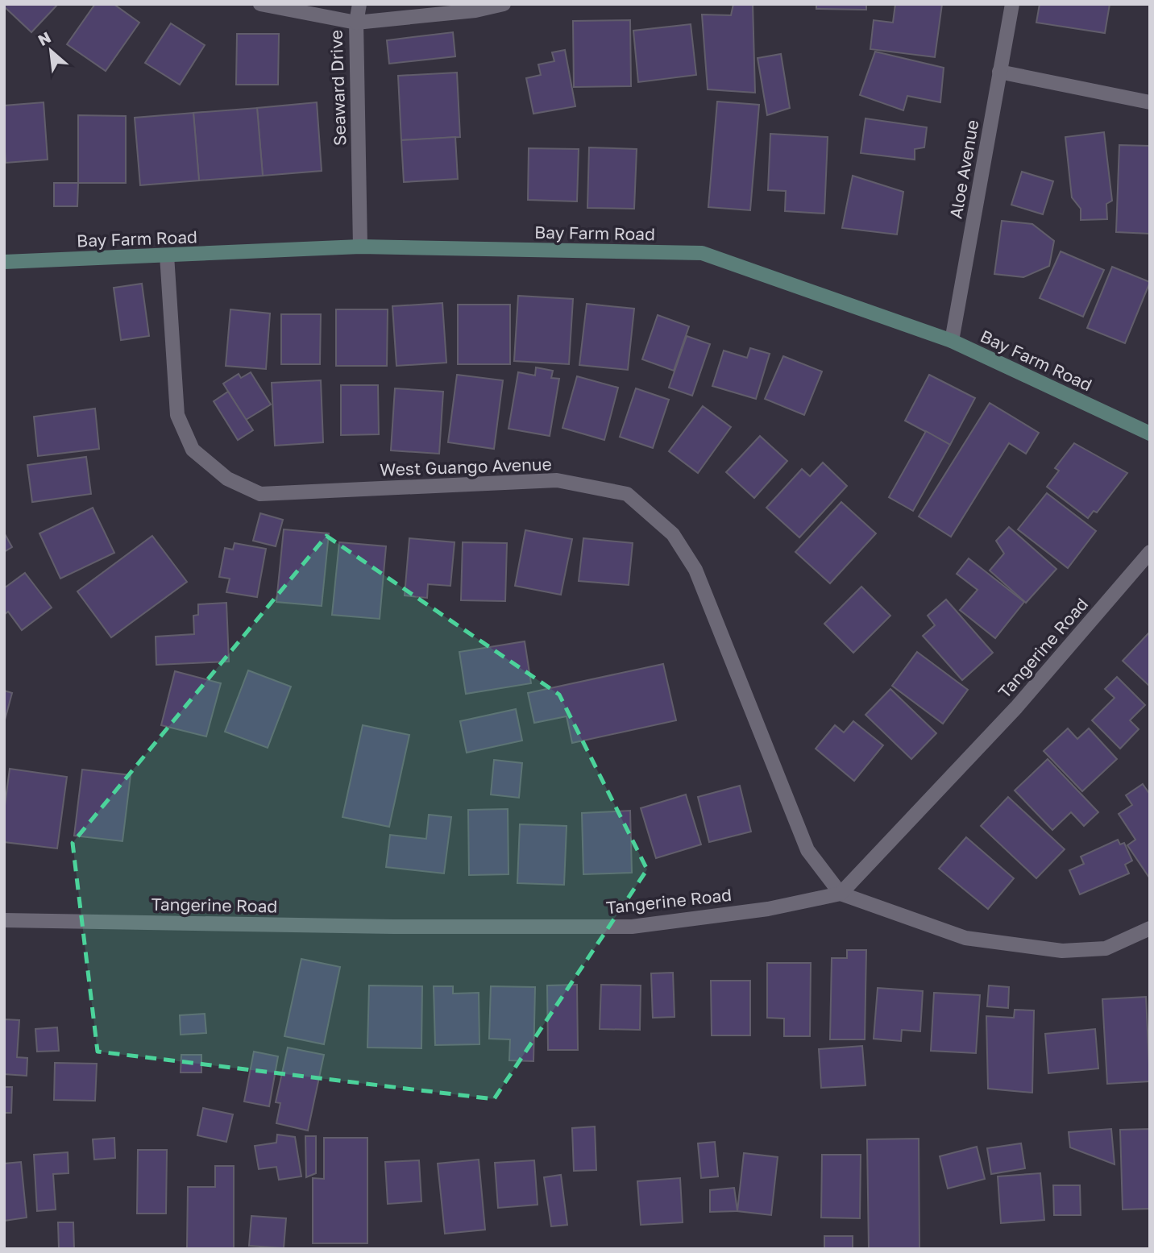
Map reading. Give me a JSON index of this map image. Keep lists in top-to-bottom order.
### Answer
{
  "streets": {
    "street": [
      "Seaward Drive",
      "Aloe Avenue",
      "Bay Farm Road",
      "West Guango Avenue",
      "Tangerine Road"
    ]
  },
  "crossings": [
    ["Seaward Drive", "Bay Farm Road"],
    ["Aloe Avenue", "Bay Farm Road"],
    ["Bay Farm Road", "West Guango Avenue"],
    ["West Guango Avenue", "Tangerine Road"]
  ],
  "north": "top left"
}
